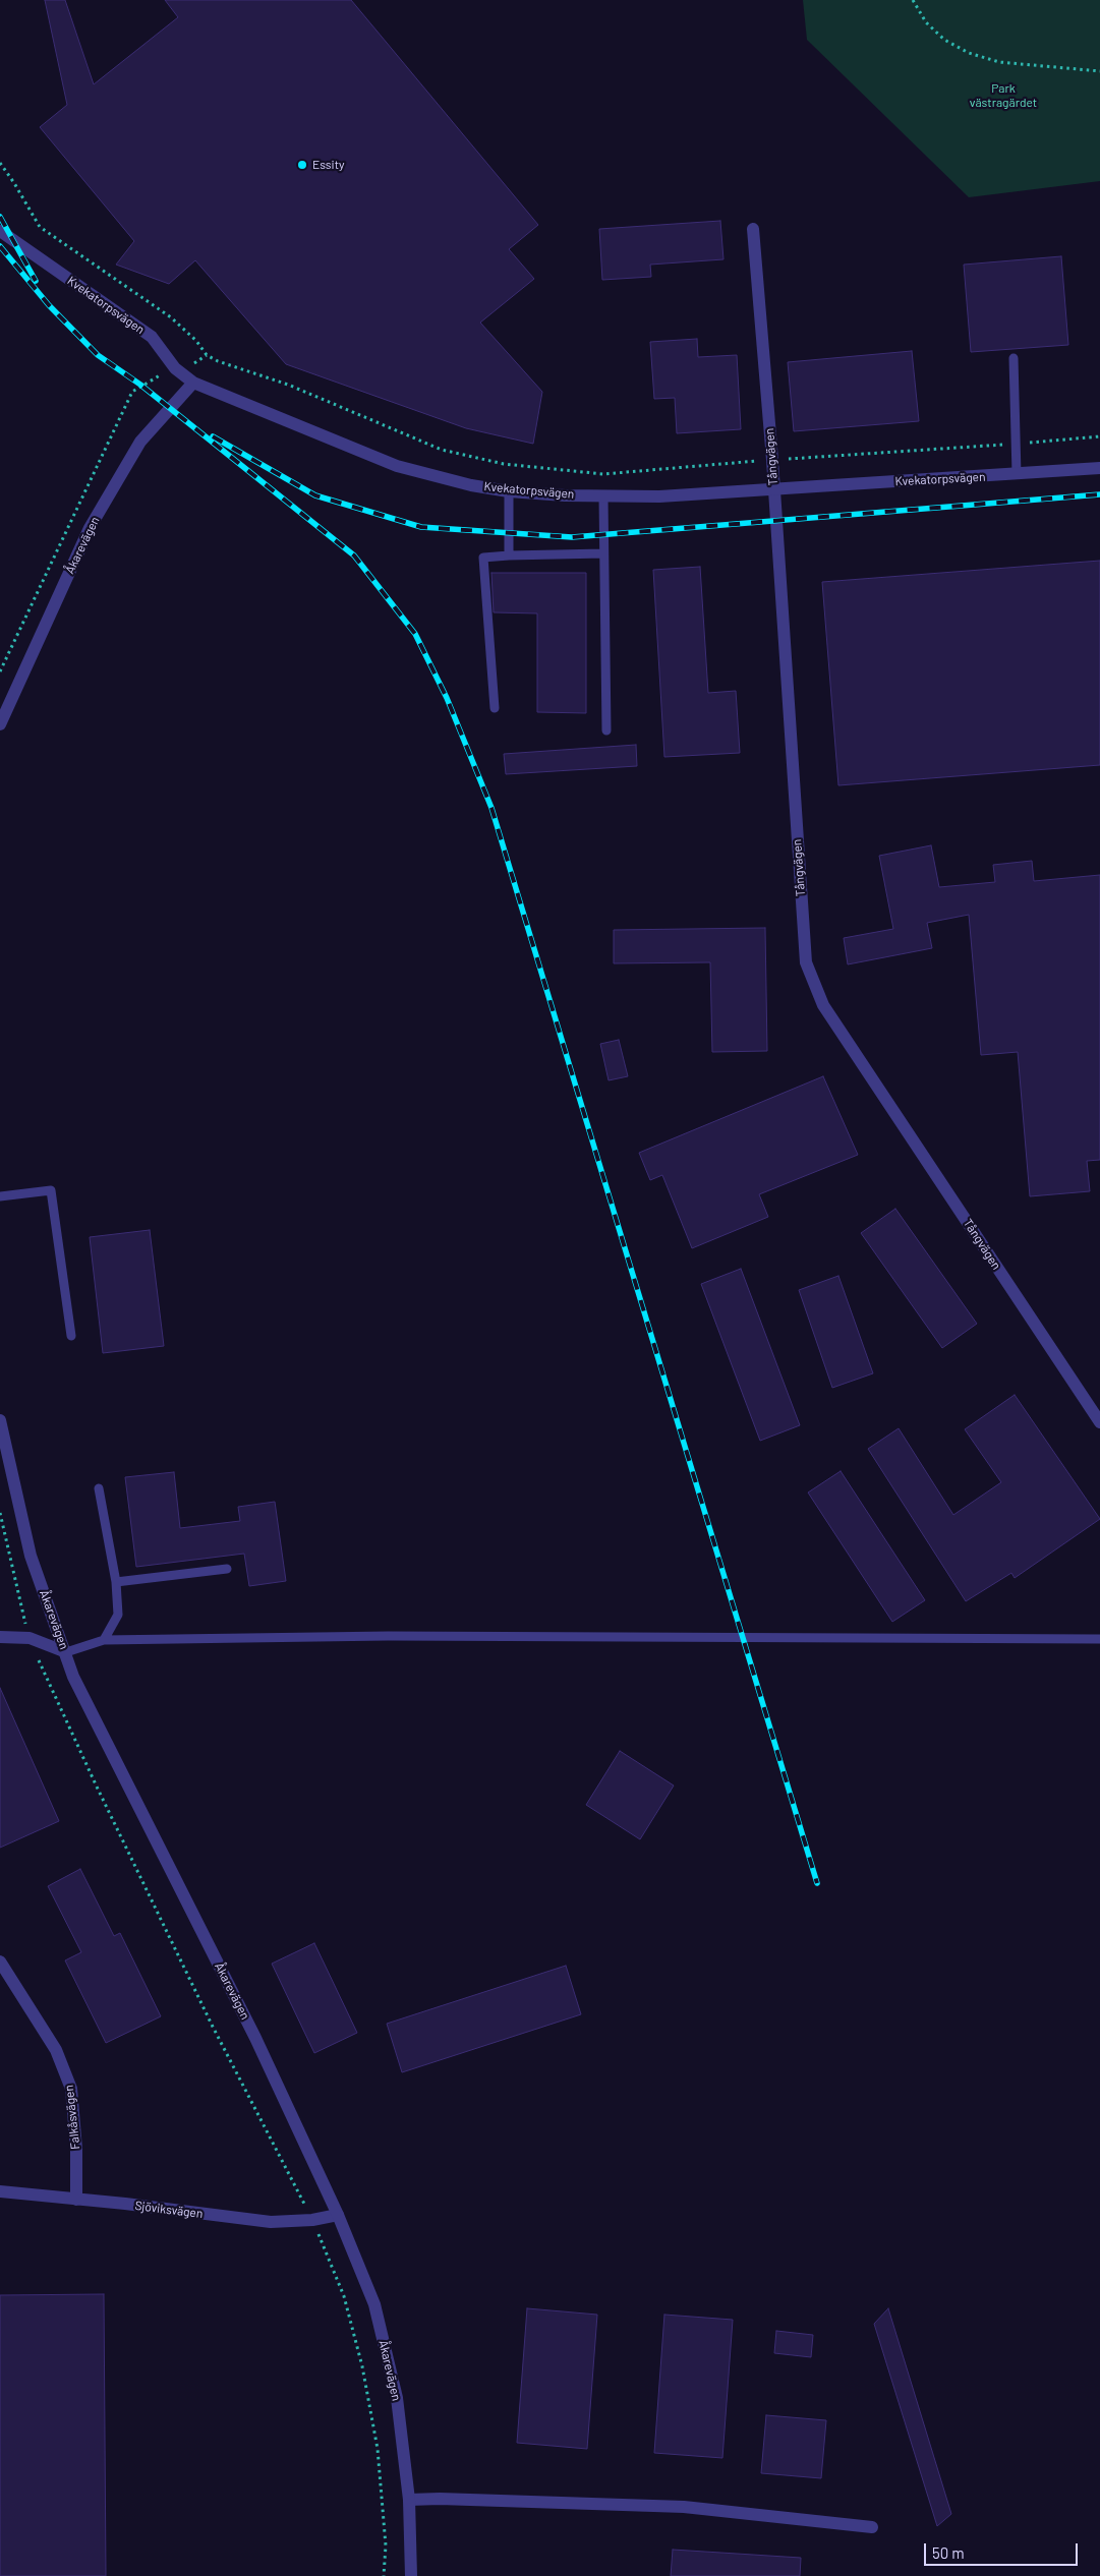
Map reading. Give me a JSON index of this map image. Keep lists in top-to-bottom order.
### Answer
{
  "streets": {
    "street": [
      "Kvekatorpsvägen",
      "Tångvägen",
      "Åkarevägen",
      "Falkåsvägen",
      "Sjöviksvägen"
    ]
  },
  "crossings": [
    ["Kvekatorpsvägen", "Tångvägen"],
    ["Kvekatorpsvägen", "Åkarevägen"],
    ["Åkarevägen", "Sjöviksvägen"],
    ["Falkåsvägen", "Sjöviksvägen"]
  ],
  "parks": ["Park västragärdet"],
  "places": ["Essity"],
  "scale_bar": "50 m"
}
